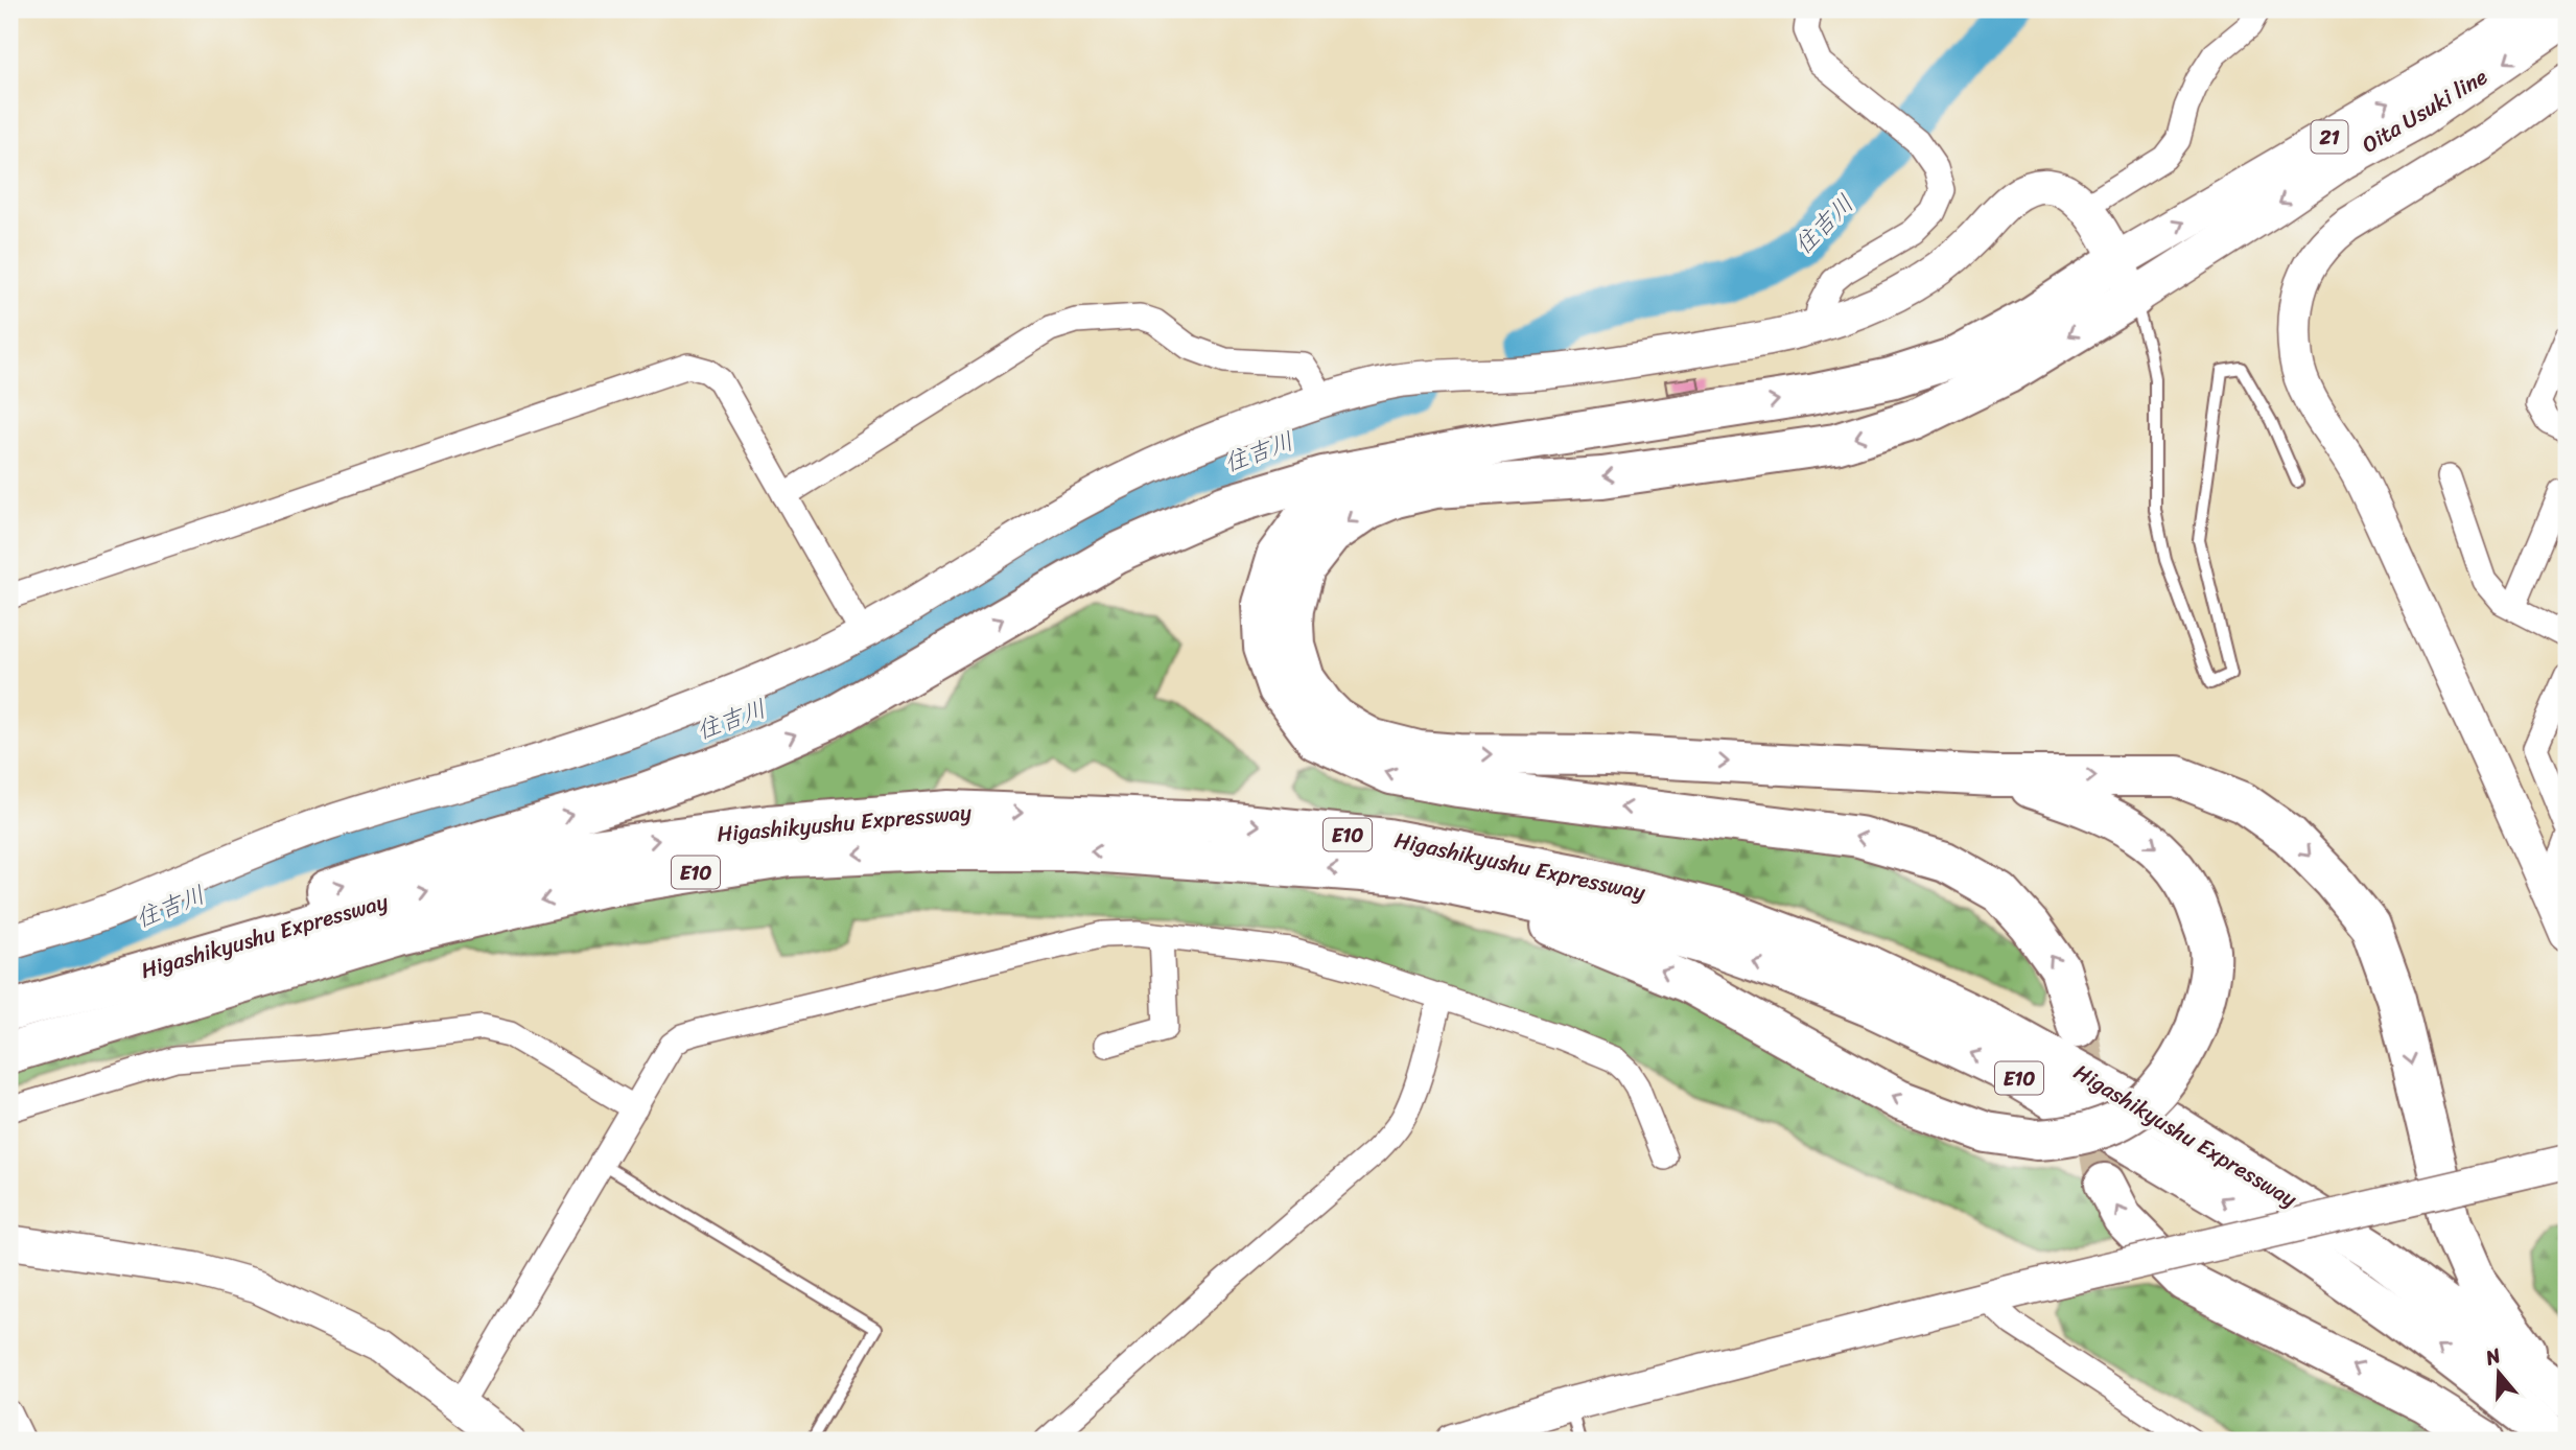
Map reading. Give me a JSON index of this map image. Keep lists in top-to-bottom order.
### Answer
{
  "streets": {
    "highway": ["Higashikyushu Expressway", "E10"],
    "main road": ["Oita Usuki line", "21"]
  },
  "water": ["住吉川"],
  "north": "top"
}
